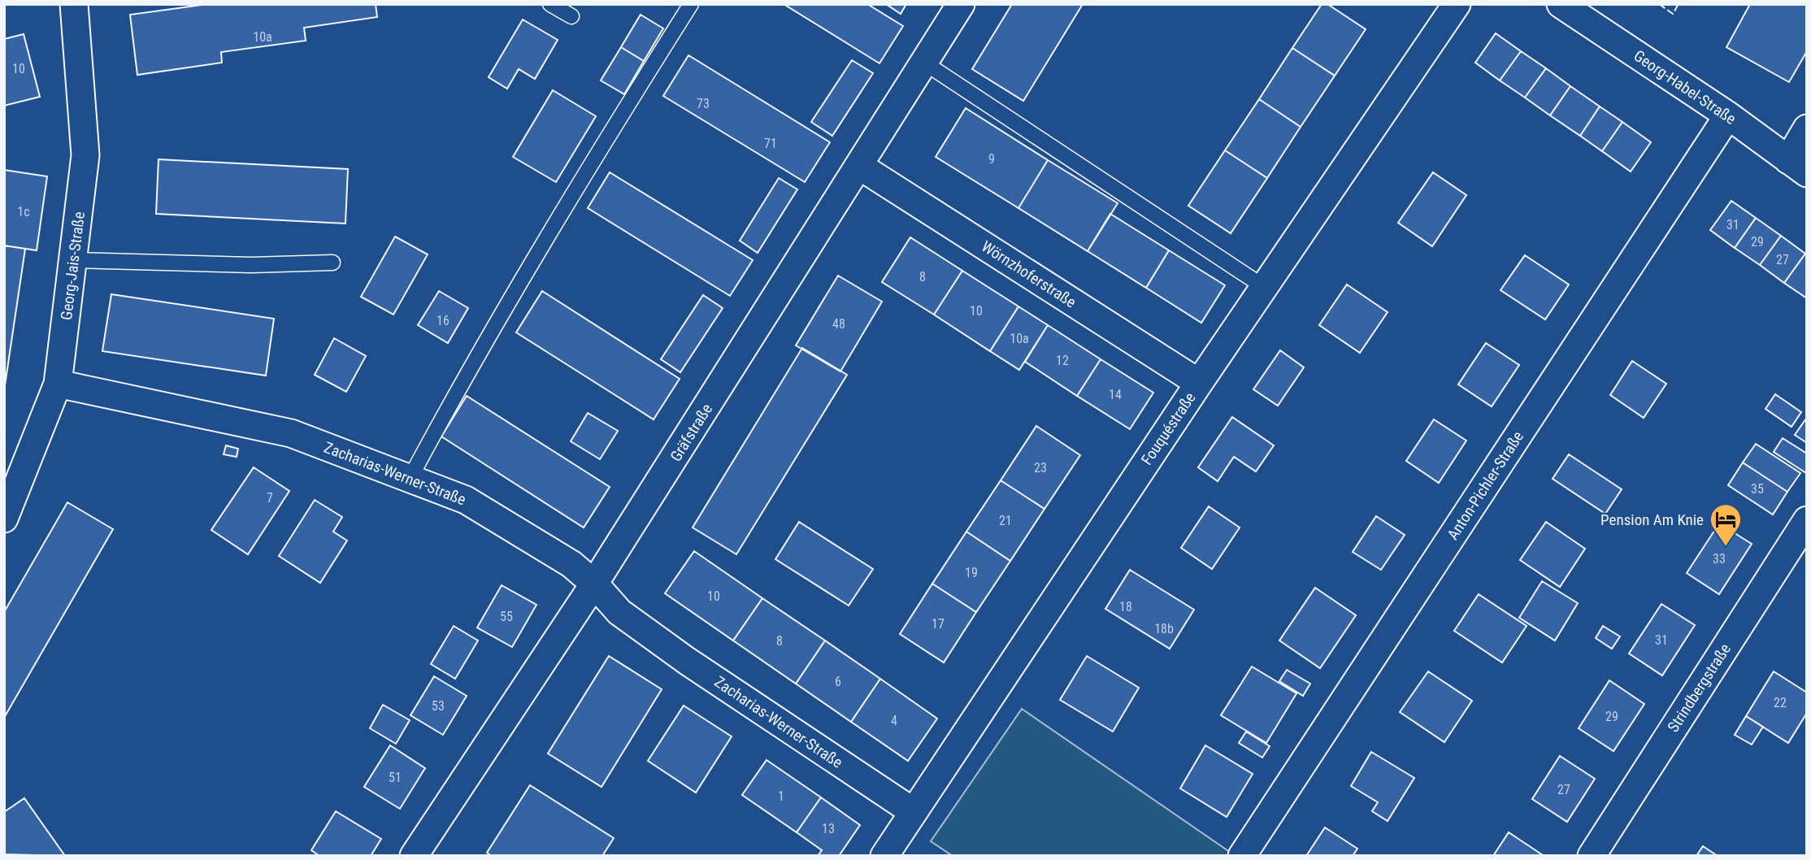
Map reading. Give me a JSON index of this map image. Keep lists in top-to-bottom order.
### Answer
{
  "streets": {
    "street": [
      "Georg-Habel-Straße",
      "Georg-Jais-Straße",
      "Wörnzhoferstraße",
      "Fouquéstraße",
      "Gräfstraße",
      "Zacharias-Werner-Straße",
      "Anton-Pichler-Straße",
      "Strindbergstraße"
    ]
  },
  "crossings": [
    ["Georg-Habel-Straße", "Anton-Pichler-Straße"],
    ["Georg-Jais-Straße", "Zacharias-Werner-Straße"],
    ["Wörnzhoferstraße", "Fouquéstraße"],
    ["Wörnzhoferstraße", "Gräfstraße"],
    ["Fouquéstraße", "Zacharias-Werner-Straße"],
    ["Gräfstraße", "Zacharias-Werner-Straße"]
  ],
  "places": {
    "hotel": ["Pension Am Knie"]
  },
  "house_numbers": [
    "10a",
    "10",
    "73",
    "71",
    "9",
    "1c",
    "31",
    "29",
    "27",
    "8",
    "10",
    "16",
    "48",
    "10a",
    "12",
    "14",
    "23",
    "35",
    "7",
    "21",
    "33",
    "19",
    "10",
    "18",
    "55",
    "17",
    "18b",
    "31",
    "8",
    "6",
    "22",
    "53",
    "29",
    "4",
    "51",
    "27",
    "1",
    "13"
  ]
}
